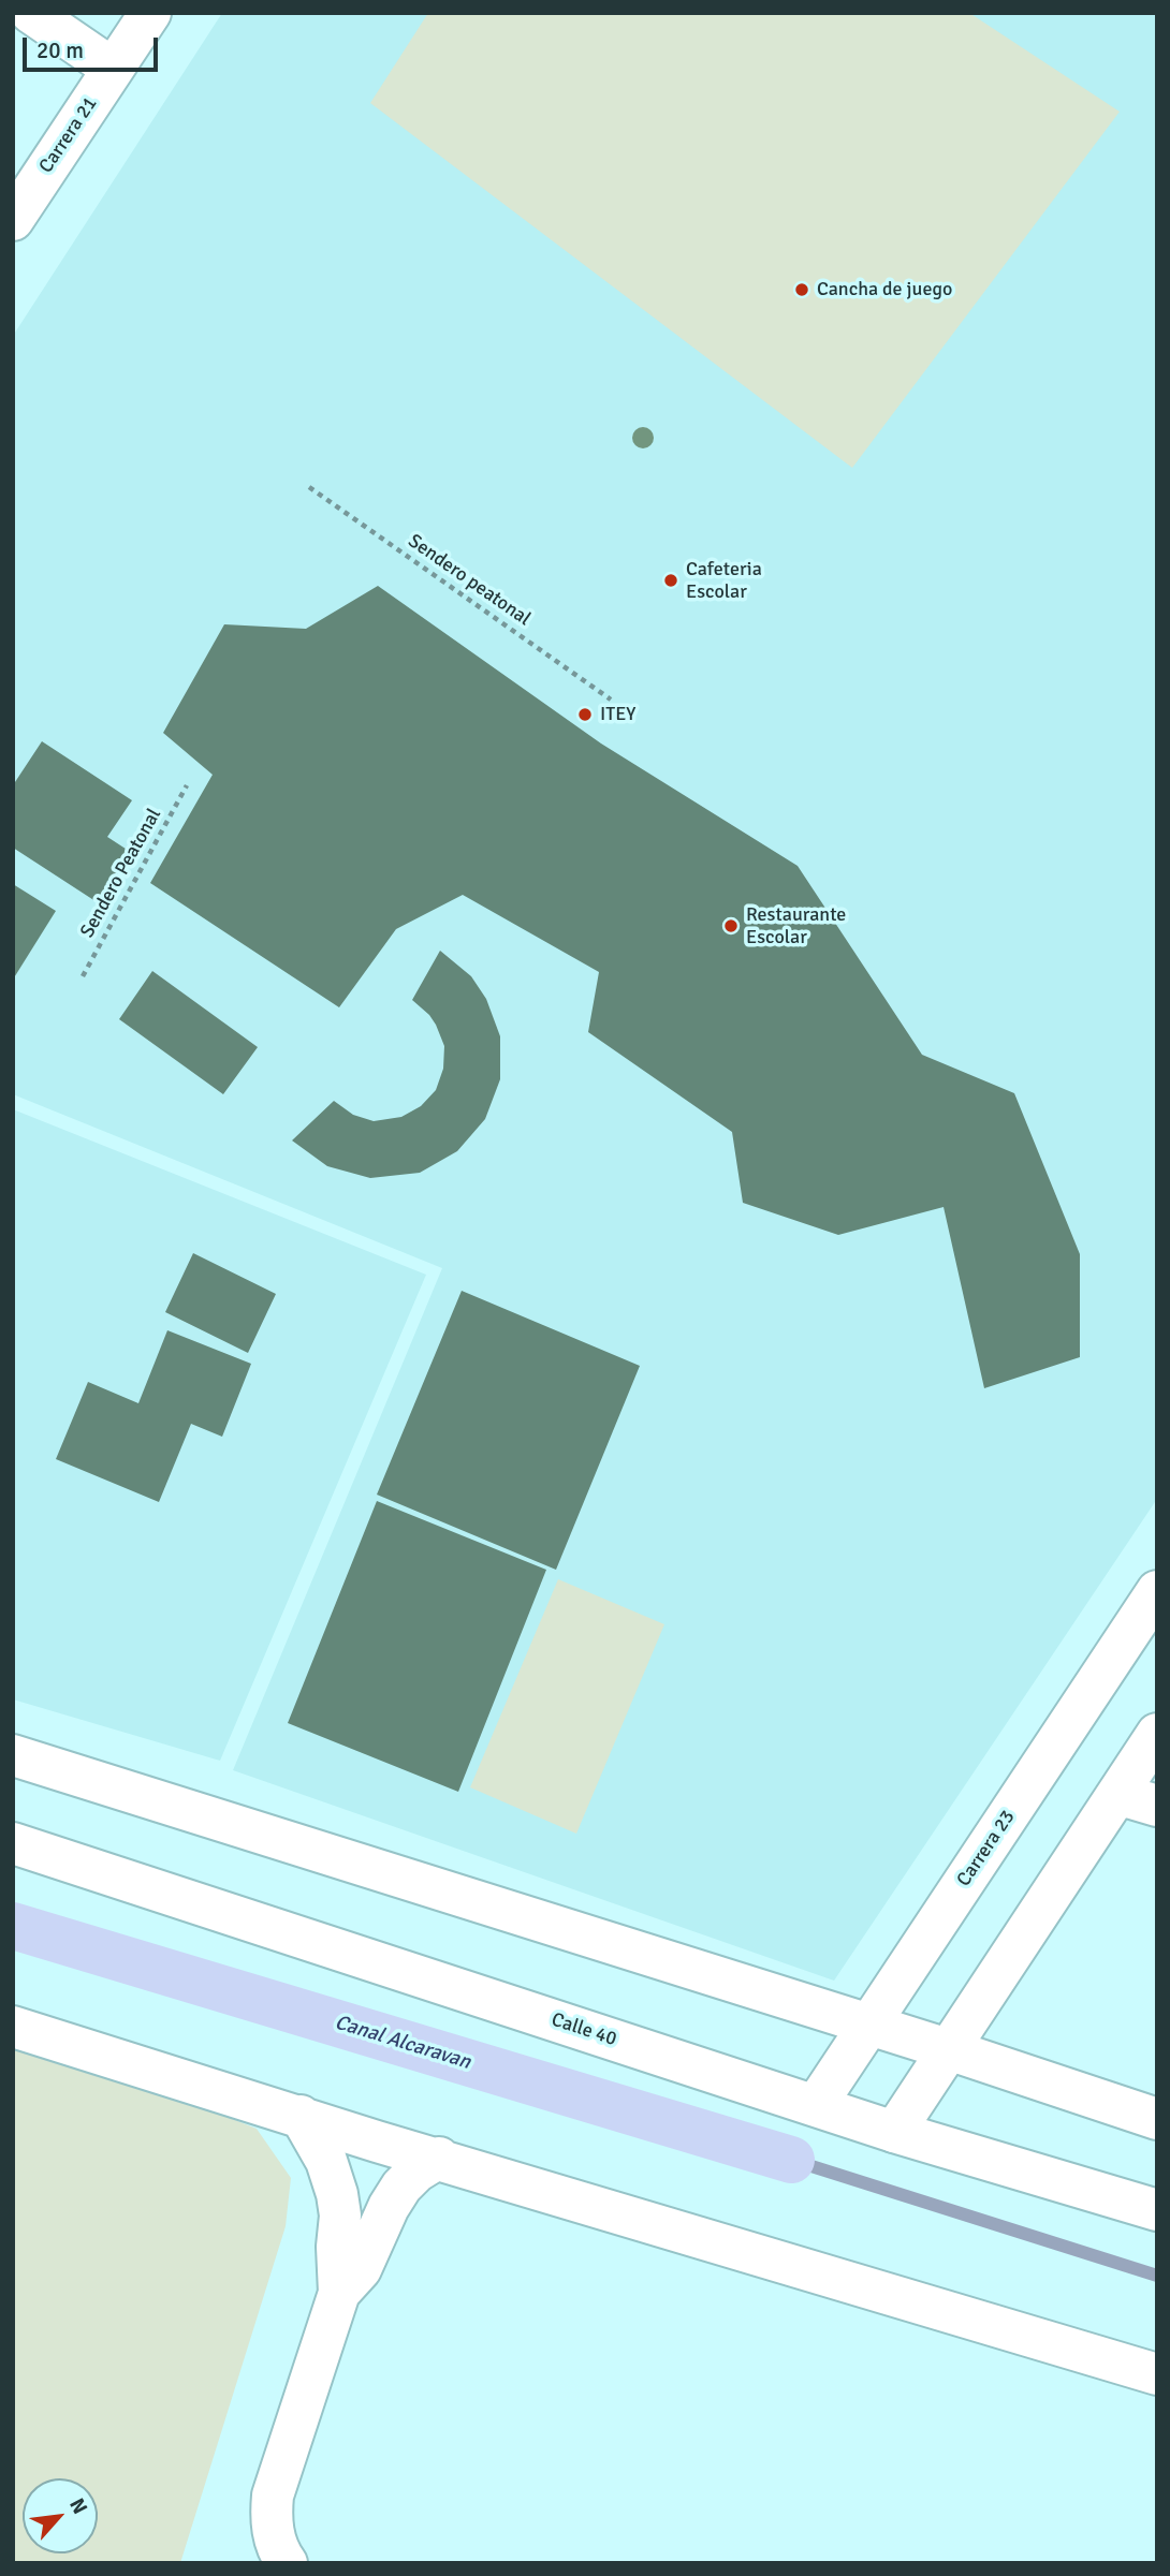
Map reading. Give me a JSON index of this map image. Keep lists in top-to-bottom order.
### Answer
{
  "streets": {
    "main road": ["Carrera 21", "Carrera 23", "Calle 40"],
    "path": ["Sendero peatonal", "Sendero Peatonal"]
  },
  "crossings": [
    ["Carrera 23", "Calle 40"]
  ],
  "water": ["Canal Alcaravan"],
  "places": [
    "Cancha de juego",
    "Cafeteria Escolar",
    "ITEY",
    "Restaurante Escolar"
  ],
  "scale_bar": "20 m",
  "north": "top right"
}
